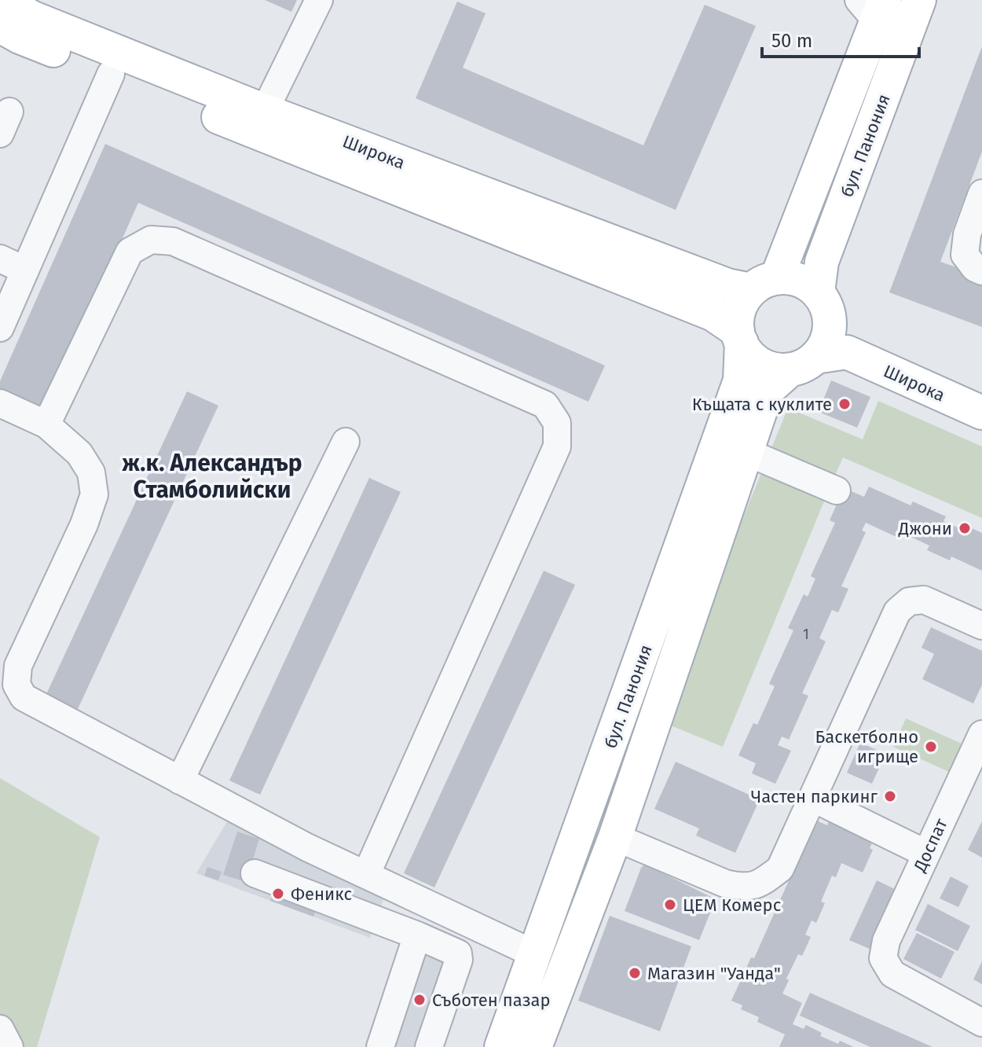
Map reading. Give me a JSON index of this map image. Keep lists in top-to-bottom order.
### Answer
{
  "streets": {
    "main road": ["бул. Панония", "Широка"],
    "street": ["Доспат"]
  },
  "crossings": [
    ["бул. Панония", "Широка"]
  ],
  "districts": ["ж.к. Александър Стамболийски"],
  "places": [
    "Къщата с куклите",
    "Джони",
    "Баскетболно игрище",
    "Частен паркинг",
    "Феникс",
    "ЦЕМ Комерс",
    "Магазин \"Уанда\"",
    "Съботен пазар"
  ],
  "house_numbers": ["1"],
  "scale_bar": "50 m"
}
